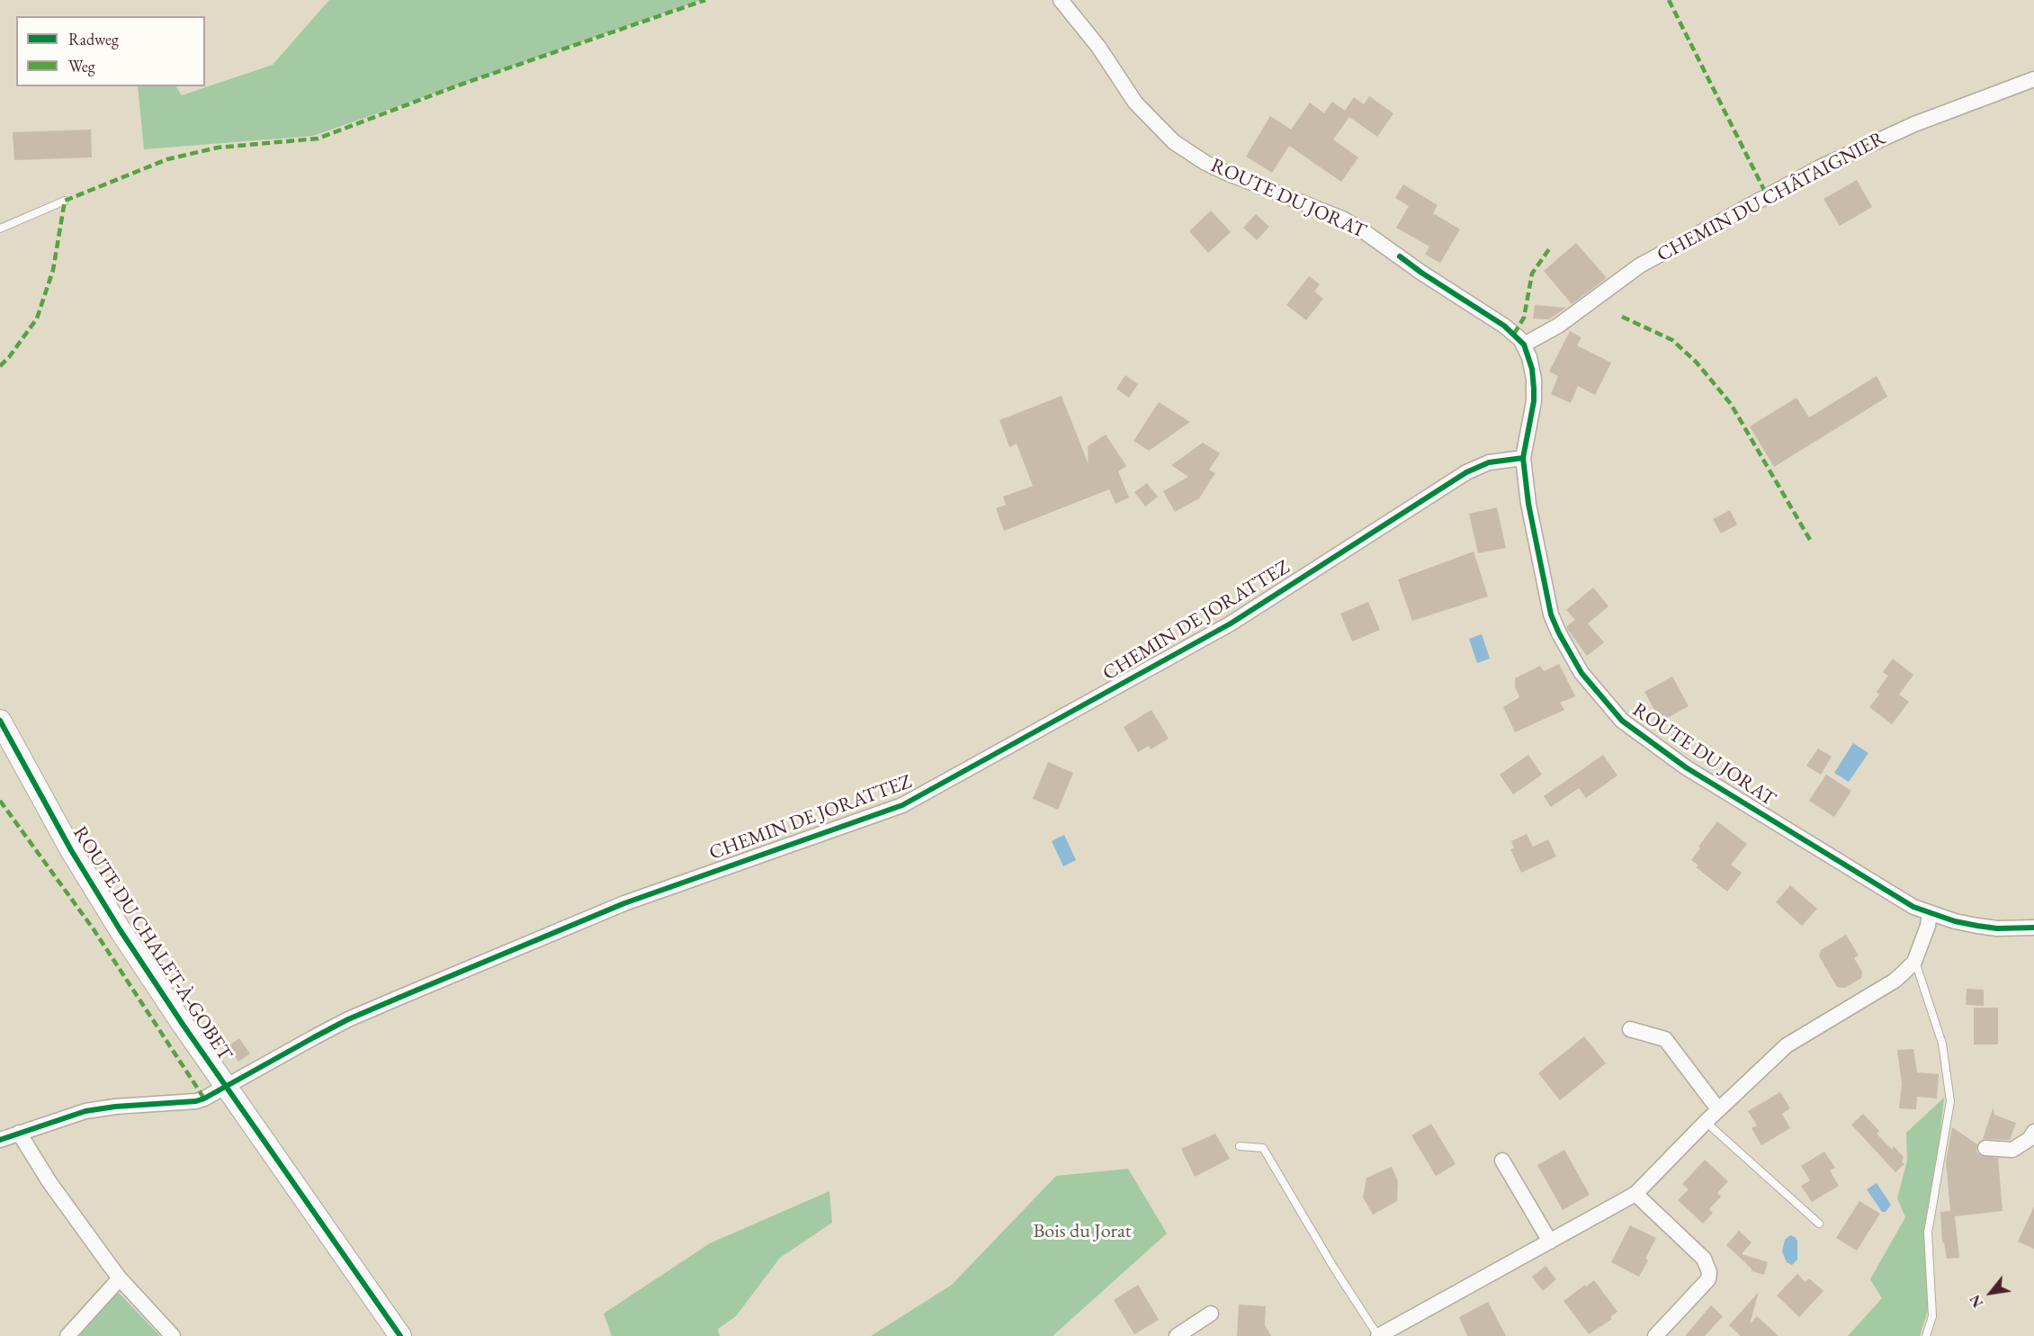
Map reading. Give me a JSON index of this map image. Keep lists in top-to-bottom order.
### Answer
{
  "streets": {
    "main road": ["ROUTE DU CHALET-À-GOBET"],
    "street": ["CHEMIN DU CHÂTAIGNIER", "ROUTE DU JORAT", "CHEMIN DE JORATTEZ"]
  },
  "crossings": [
    ["CHEMIN DU CHÂTAIGNIER", "ROUTE DU JORAT"],
    ["ROUTE DU JORAT", "CHEMIN DE JORATTEZ"],
    ["CHEMIN DE JORATTEZ", "ROUTE DU CHALET-À-GOBET"]
  ],
  "parks": ["Bois du Jorat"],
  "legend": ["Radweg", "Weg"],
  "north": "bottom left"
}
